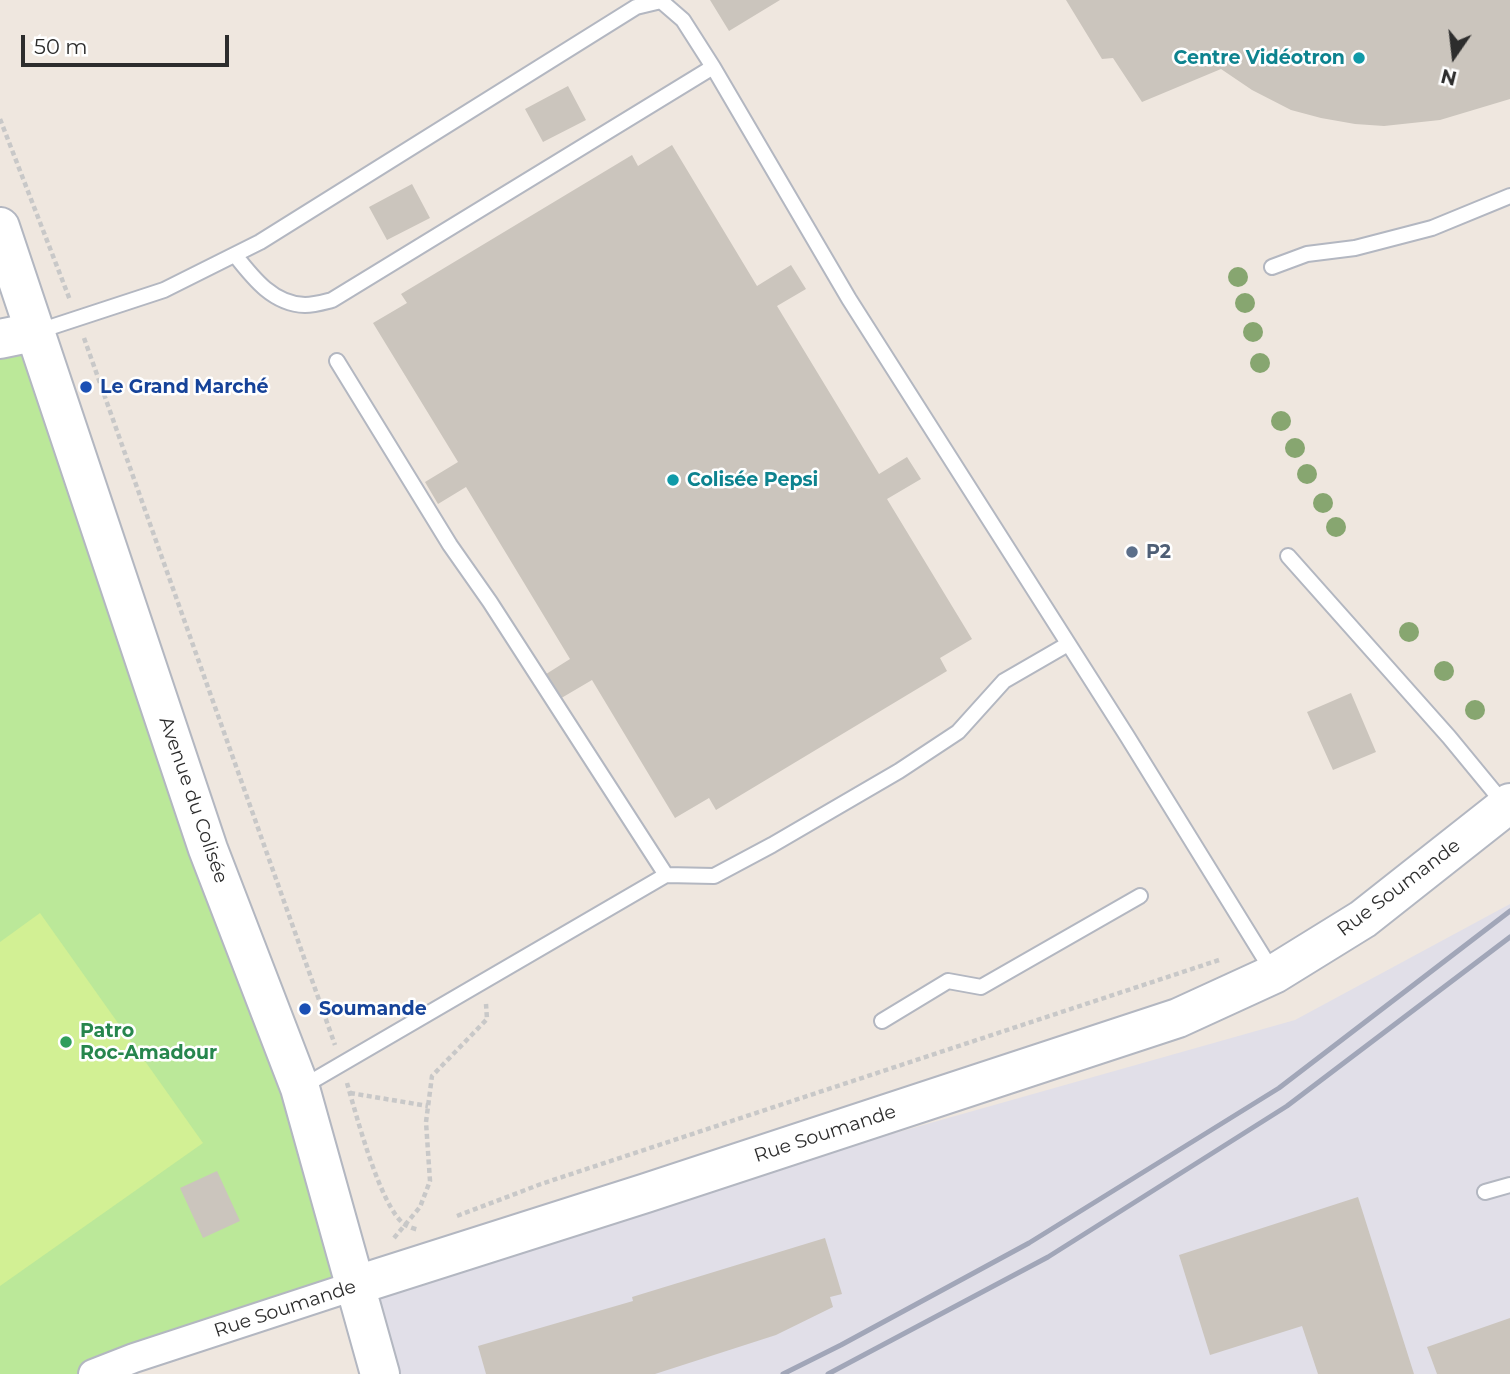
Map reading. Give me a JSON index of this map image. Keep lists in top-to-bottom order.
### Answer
{
  "streets": {
    "street": ["Avenue du Colisée", "Rue Soumande"]
  },
  "crossings": [
    ["Avenue du Colisée", "Rue Soumande"]
  ],
  "places": [
    "Centre Vidéotron",
    "Le Grand Marché",
    "Colisée Pepsi",
    "P2",
    "Soumande",
    "Patro Roc-Amadour"
  ],
  "scale_bar": "50 m",
  "north": "bottom"
}
